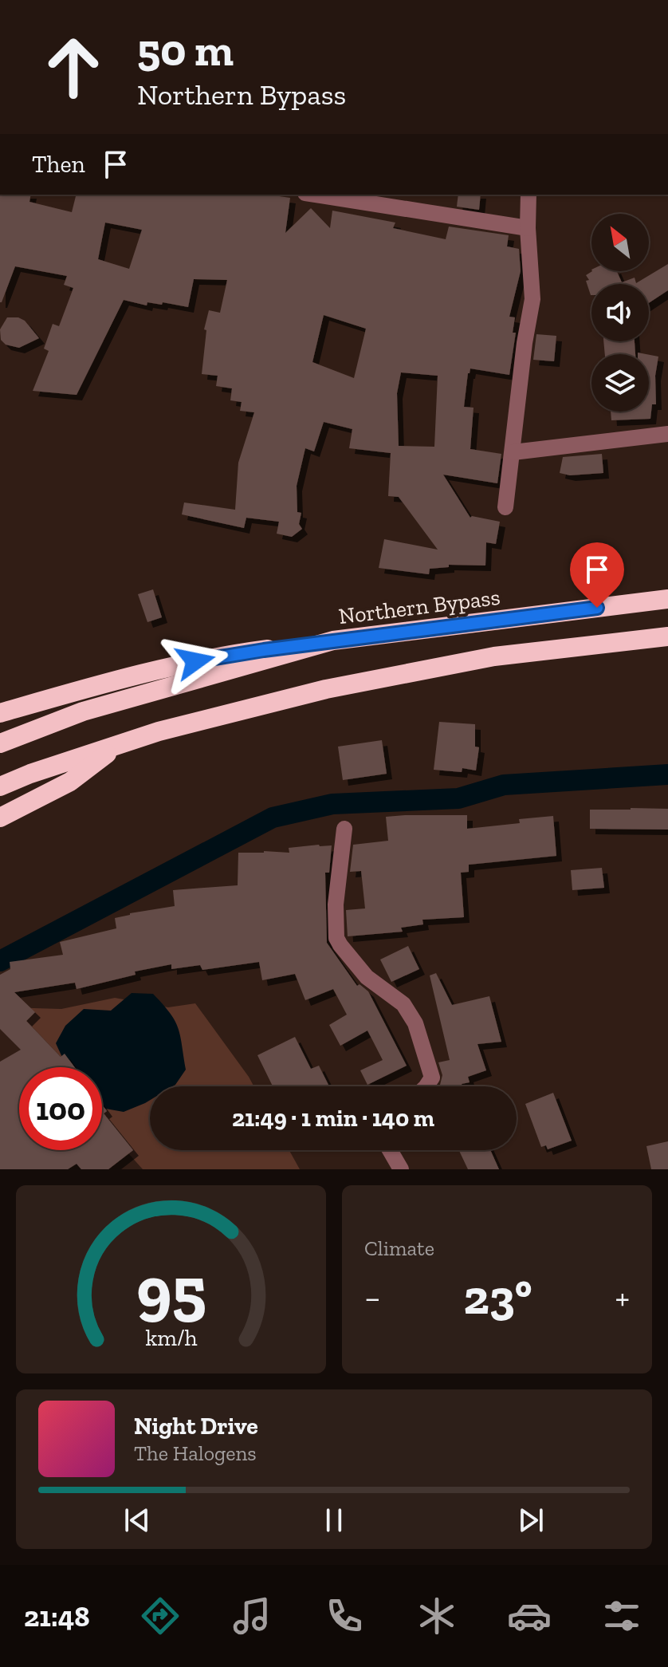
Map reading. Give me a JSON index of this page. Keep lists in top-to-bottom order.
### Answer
{
  "streets": {
    "highway": ["Northern Bypass"]
  },
  "north": "top left",
  "page": {
    "turn": ["50 m", "Northern Bypass"],
    "then": "Then",
    "limit": "100",
    "trip": "21:49 · 1 min · 140 m",
    "tile": "Climate",
    "heat": ["−", "23°", "+"],
    "song": ["Night Drive", "The Halogens"],
    "tabs": "21:48",
    "gauge": ["95", "km/h"]
  }
}
